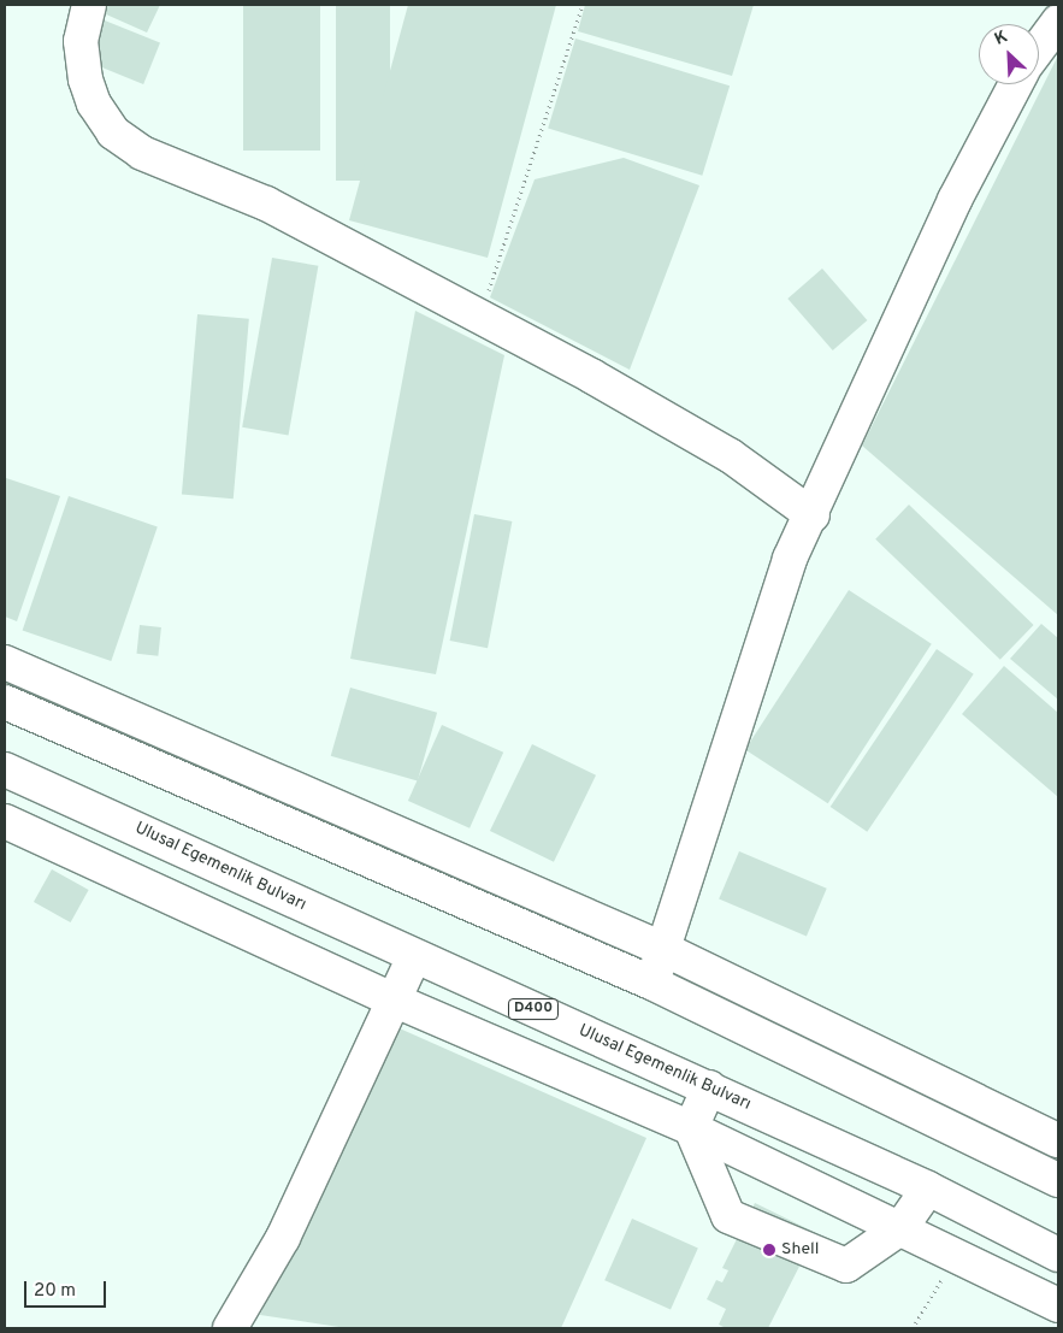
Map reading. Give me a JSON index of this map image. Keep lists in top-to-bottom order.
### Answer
{
  "streets": {
    "main road": ["Ulusal Egemenlik Bulvarı", "D400"]
  },
  "places": ["Shell"],
  "scale_bar": "20 m",
  "north": "top left"
}
